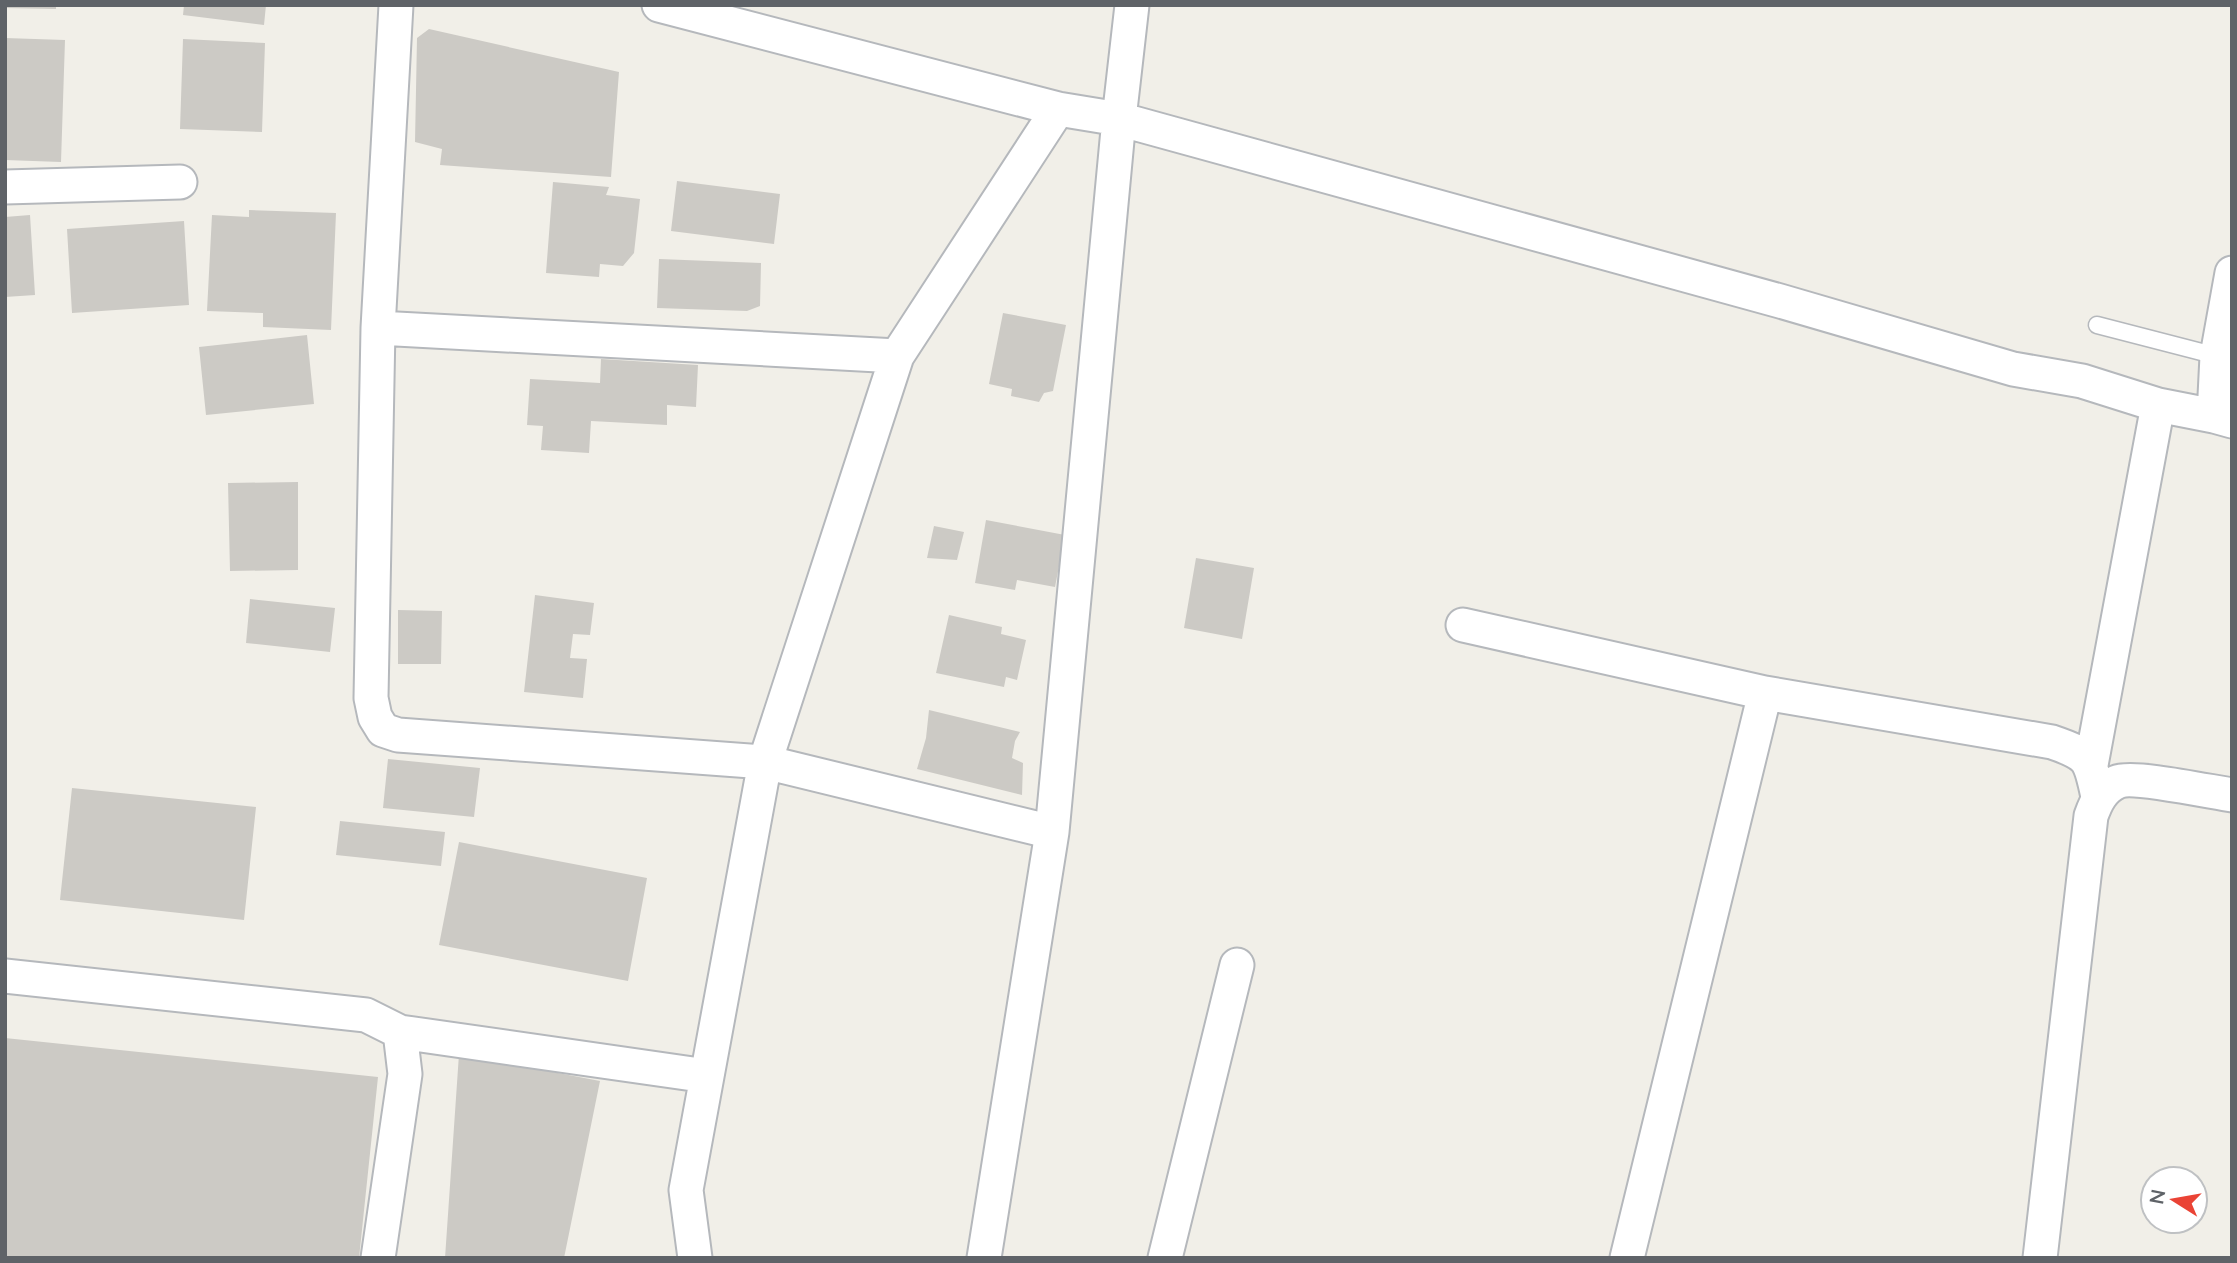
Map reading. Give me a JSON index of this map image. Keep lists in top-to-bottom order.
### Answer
{
  "north": "left"
}
